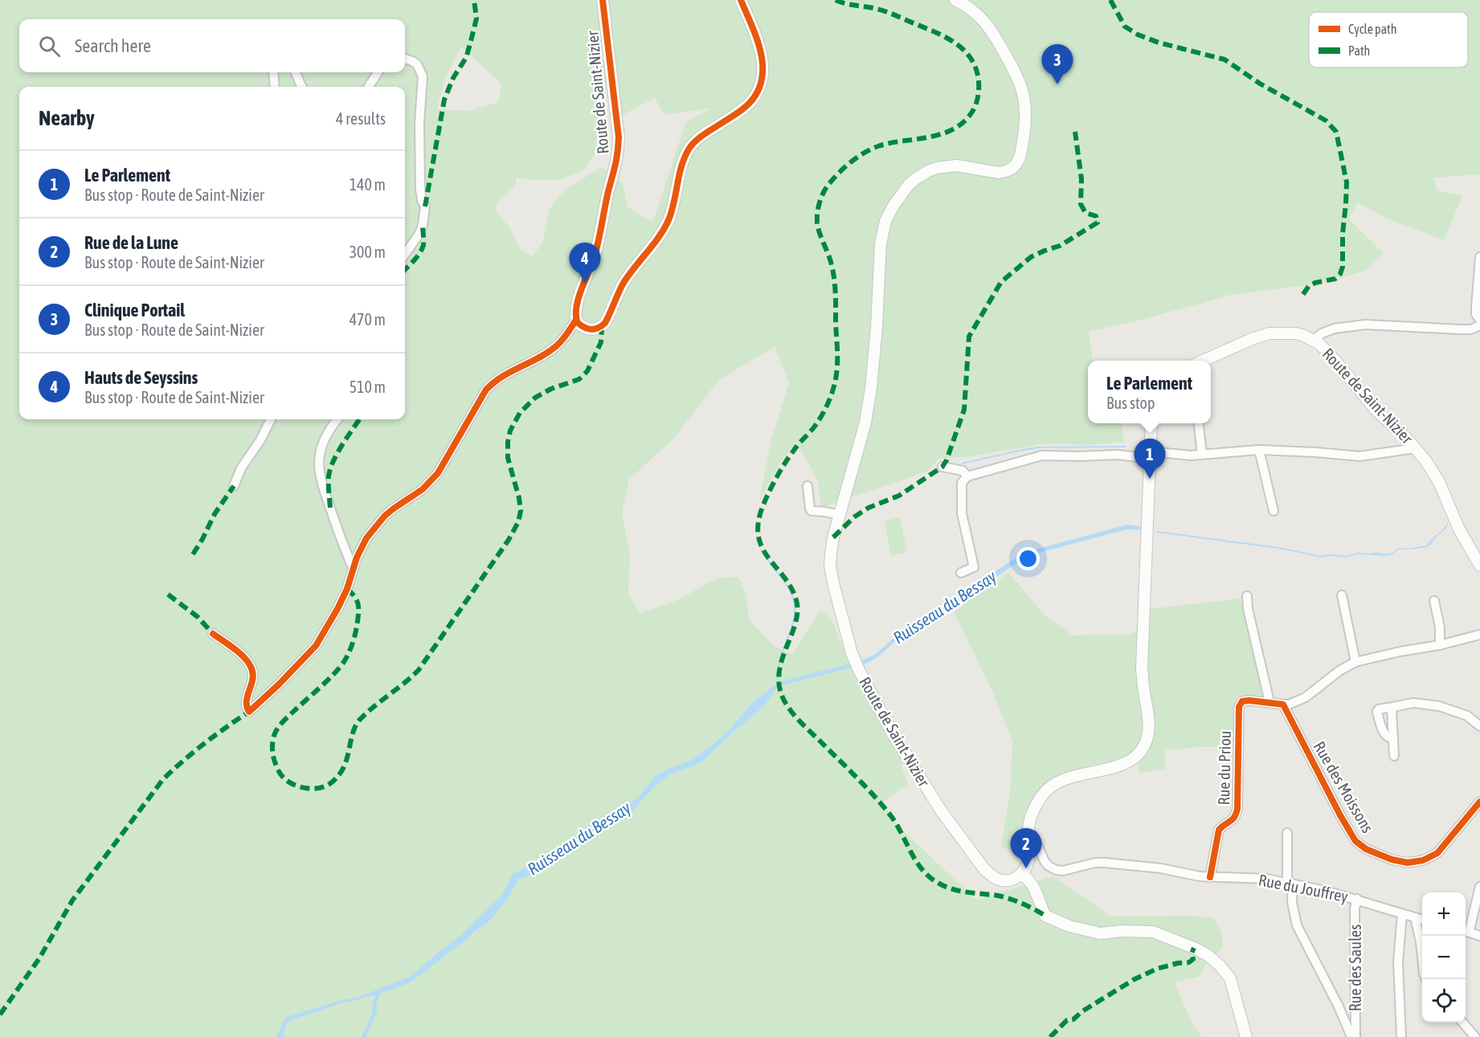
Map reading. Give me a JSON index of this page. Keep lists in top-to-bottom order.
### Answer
{
  "streets": {
    "main road": ["Route de Saint-Nizier"],
    "street": [
      "Rue du Priou",
      "Rue des Moissons",
      "Rue du Jouffrey",
      "Rue des Saules"
    ]
  },
  "crossings": [
    ["Rue du Priou", "Rue du Jouffrey"],
    ["Rue du Jouffrey", "Rue des Saules"]
  ],
  "water": ["Ruisseau du Bessay"],
  "legend": ["Cycle path", "Path"],
  "page": {
    "search": "Search here",
    "pins": [
      "3",
      "4",
      "1",
      "2"
    ],
    "heading": ["Nearby", "4 results"],
    "list": [
      {
        "mark": "1",
        "name": "Le Parlement",
        "note": "Bus stop · Route de Saint-Nizier",
        "value": "140 m"
      },
      {
        "mark": "2",
        "name": "Rue de la Lune",
        "note": "Bus stop · Route de Saint-Nizier",
        "value": "300 m"
      },
      {
        "mark": "3",
        "name": "Clinique Portail",
        "note": "Bus stop · Route de Saint-Nizier",
        "value": "470 m"
      },
      {
        "mark": "4",
        "name": "Hauts de Seyssins",
        "note": "Bus stop · Route de Saint-Nizier",
        "value": "510 m"
      }
    ],
    "popup": ["Le Parlement", "Bus stop"],
    "map_buttons": ["+", "−"]
  }
}
